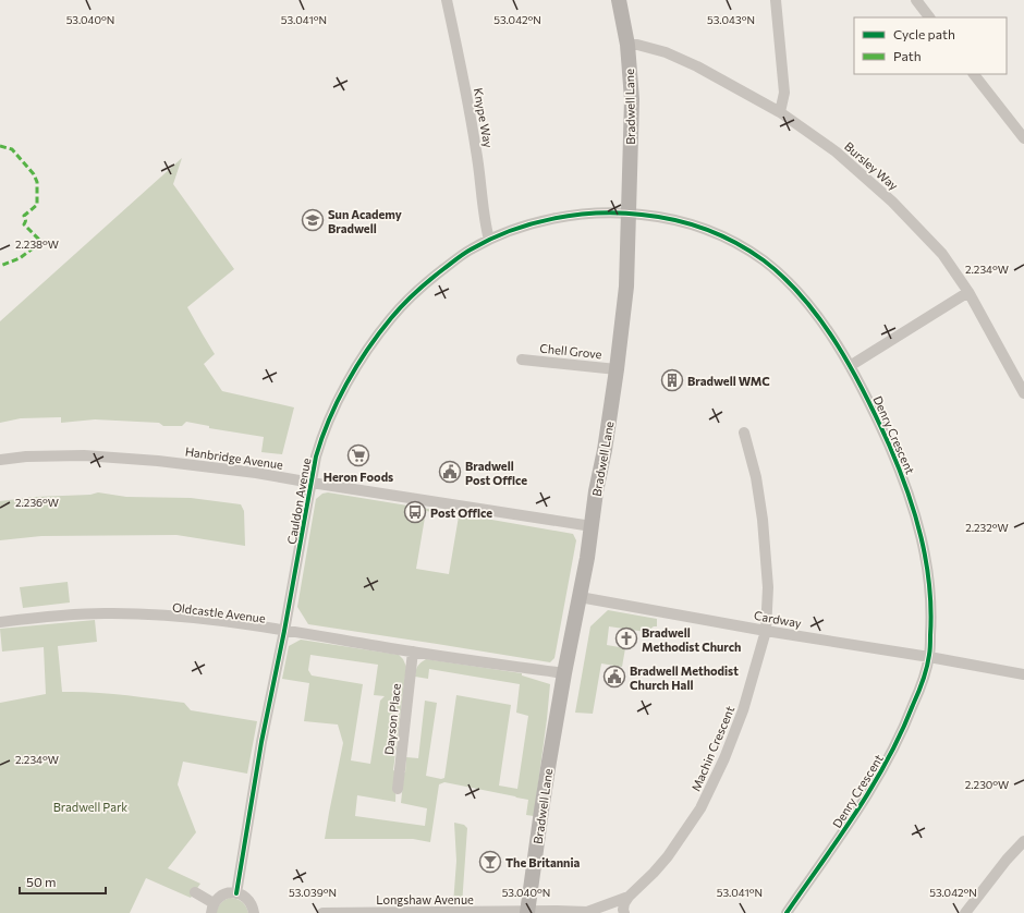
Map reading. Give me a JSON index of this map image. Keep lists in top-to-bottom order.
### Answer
{
  "streets": {
    "street": [
      "Bradwell Lane",
      "Knype Way",
      "Bursley Way",
      "Chell Grove",
      "Denry Crescent",
      "Hanbridge Avenue",
      "Cauldon Avenue",
      "Oldcastle Avenue",
      "Cardway",
      "Dayson Place",
      "Machin Crescent",
      "Longshaw Avenue"
    ]
  },
  "crossings": [
    ["Bradwell Lane", "Bursley Way"],
    ["Bradwell Lane", "Chell Grove"],
    ["Bradwell Lane", "Denry Crescent"],
    ["Bradwell Lane", "Hanbridge Avenue"],
    ["Bradwell Lane", "Cauldon Avenue"],
    ["Bradwell Lane", "Oldcastle Avenue"],
    ["Bradwell Lane", "Cardway"],
    ["Bradwell Lane", "Longshaw Avenue"],
    ["Knype Way", "Cauldon Avenue"],
    ["Denry Crescent", "Cauldon Avenue"],
    ["Denry Crescent", "Cardway"],
    ["Hanbridge Avenue", "Cauldon Avenue"],
    ["Cauldon Avenue", "Oldcastle Avenue"],
    ["Oldcastle Avenue", "Dayson Place"],
    ["Cardway", "Machin Crescent"],
    ["Machin Crescent", "Longshaw Avenue"]
  ],
  "parks": ["Bradwell Park"],
  "places": {
    "school or university": ["Sun Academy Bradwell"],
    "building": ["Bradwell WMC"],
    "supermarket": ["Heron Foods"],
    "public building": ["Bradwell Post Office", "Bradwell Methodist Church Hall"],
    "bus stop": ["Post Office"],
    "church": ["Bradwell Methodist Church"],
    "bar": ["The Britannia"]
  },
  "legend": ["Cycle path", "Path"],
  "scale_bar": "50 m",
  "coordinates": [
    "53.040°N",
    "53.041°N",
    "53.042°N",
    "53.043°N",
    "2.238°W",
    "2.234°W",
    "2.236°W",
    "2.232°W",
    "2.230°W",
    "53.039°N"
  ]
}
